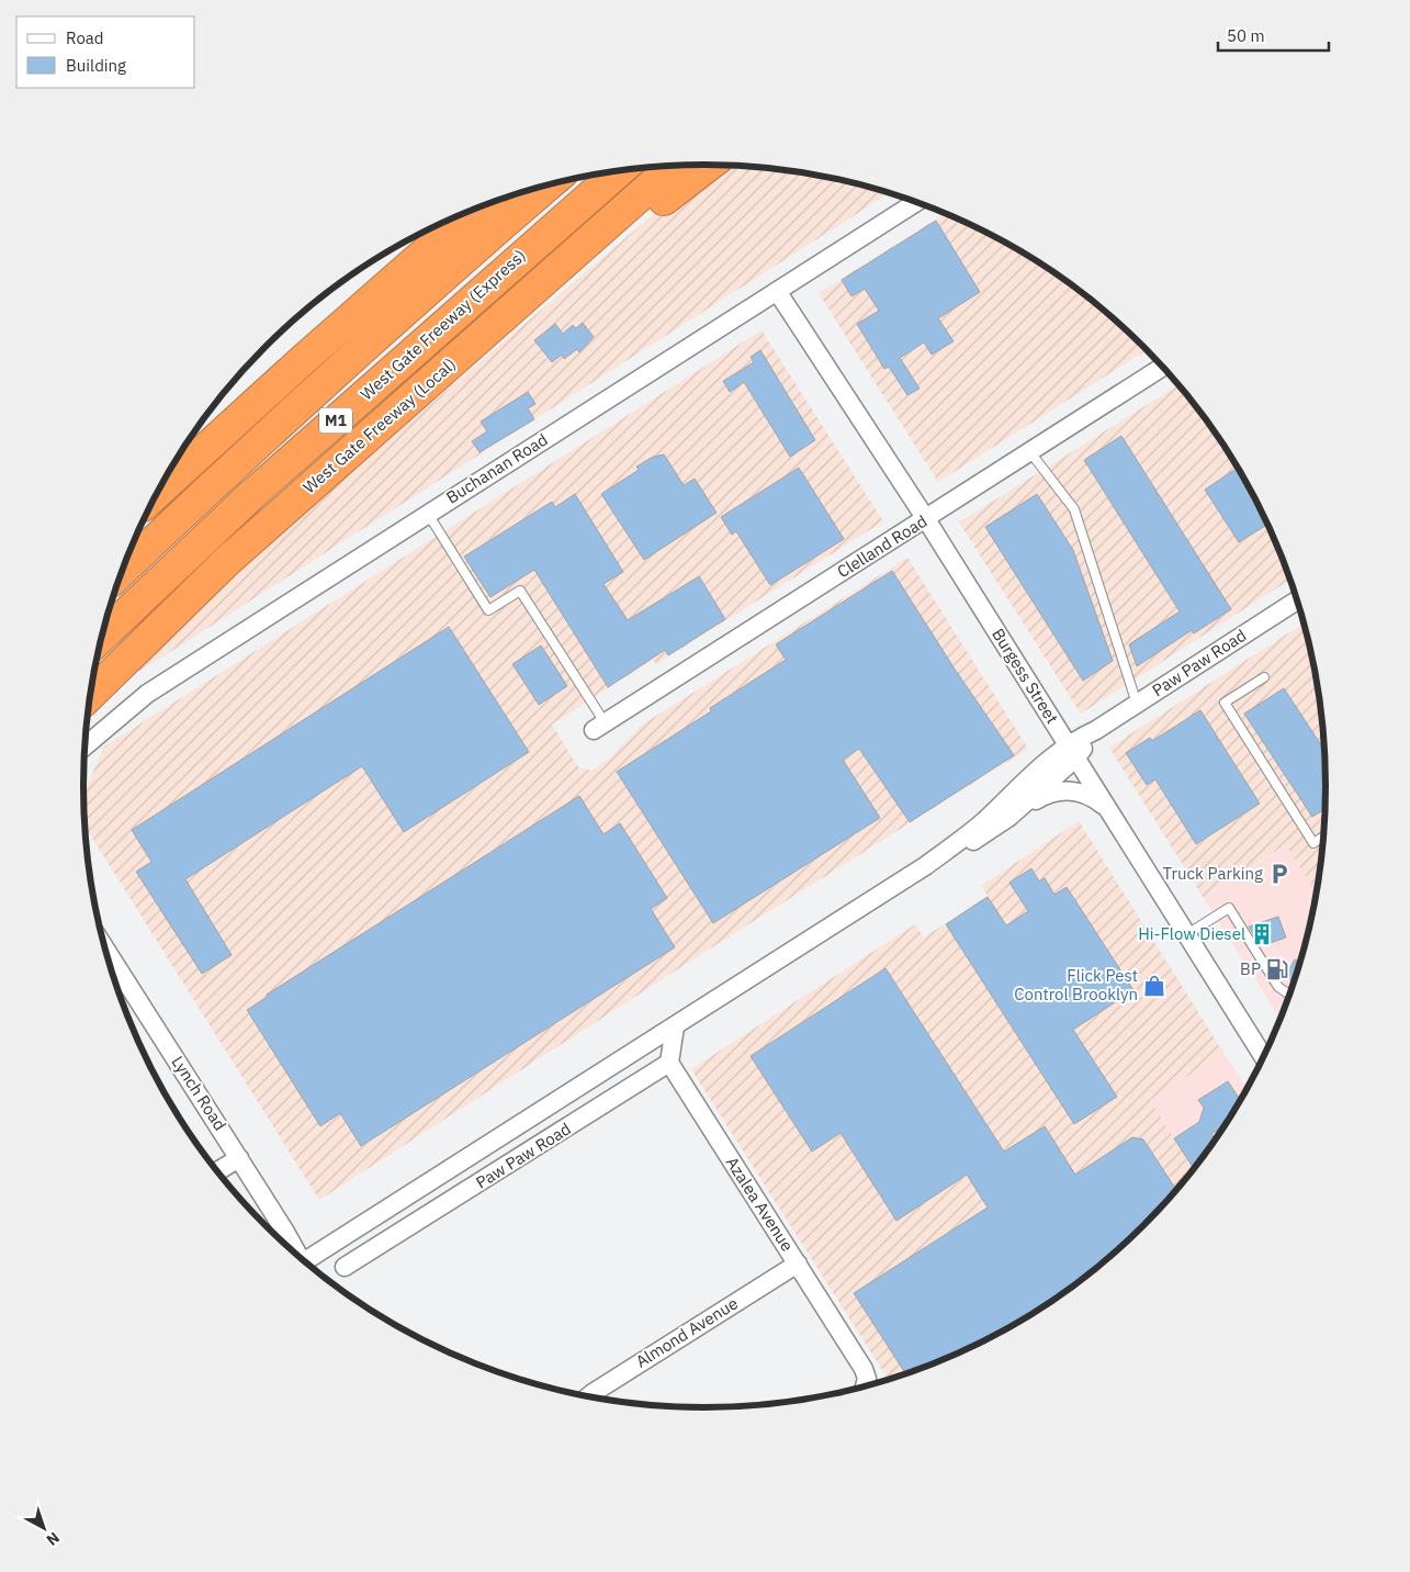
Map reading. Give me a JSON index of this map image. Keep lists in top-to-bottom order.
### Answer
{
  "streets": {
    "highway": ["West Gate Freeway (Express)", "M1", "West Gate Freeway (Local)"],
    "street": [
      "Buchanan Road",
      "Clelland Road",
      "Paw Paw Road",
      "Burgess Street",
      "Lynch Road",
      "Azalea Avenue",
      "Almond Avenue"
    ]
  },
  "crossings": [
    ["Buchanan Road", "Burgess Street"],
    ["Clelland Road", "Burgess Street"],
    ["Paw Paw Road", "Burgess Street"],
    ["Paw Paw Road", "Azalea Avenue"],
    ["Azalea Avenue", "Almond Avenue"]
  ],
  "places": {
    "parking": ["Truck Parking"],
    "building": ["Hi-Flow Diesel"],
    "fuel station": ["BP"],
    "shop": ["Flick Pest Control Brooklyn"]
  },
  "legend": ["Road", "Building"],
  "scale_bar": "50 m",
  "north": "bottom right"
}
